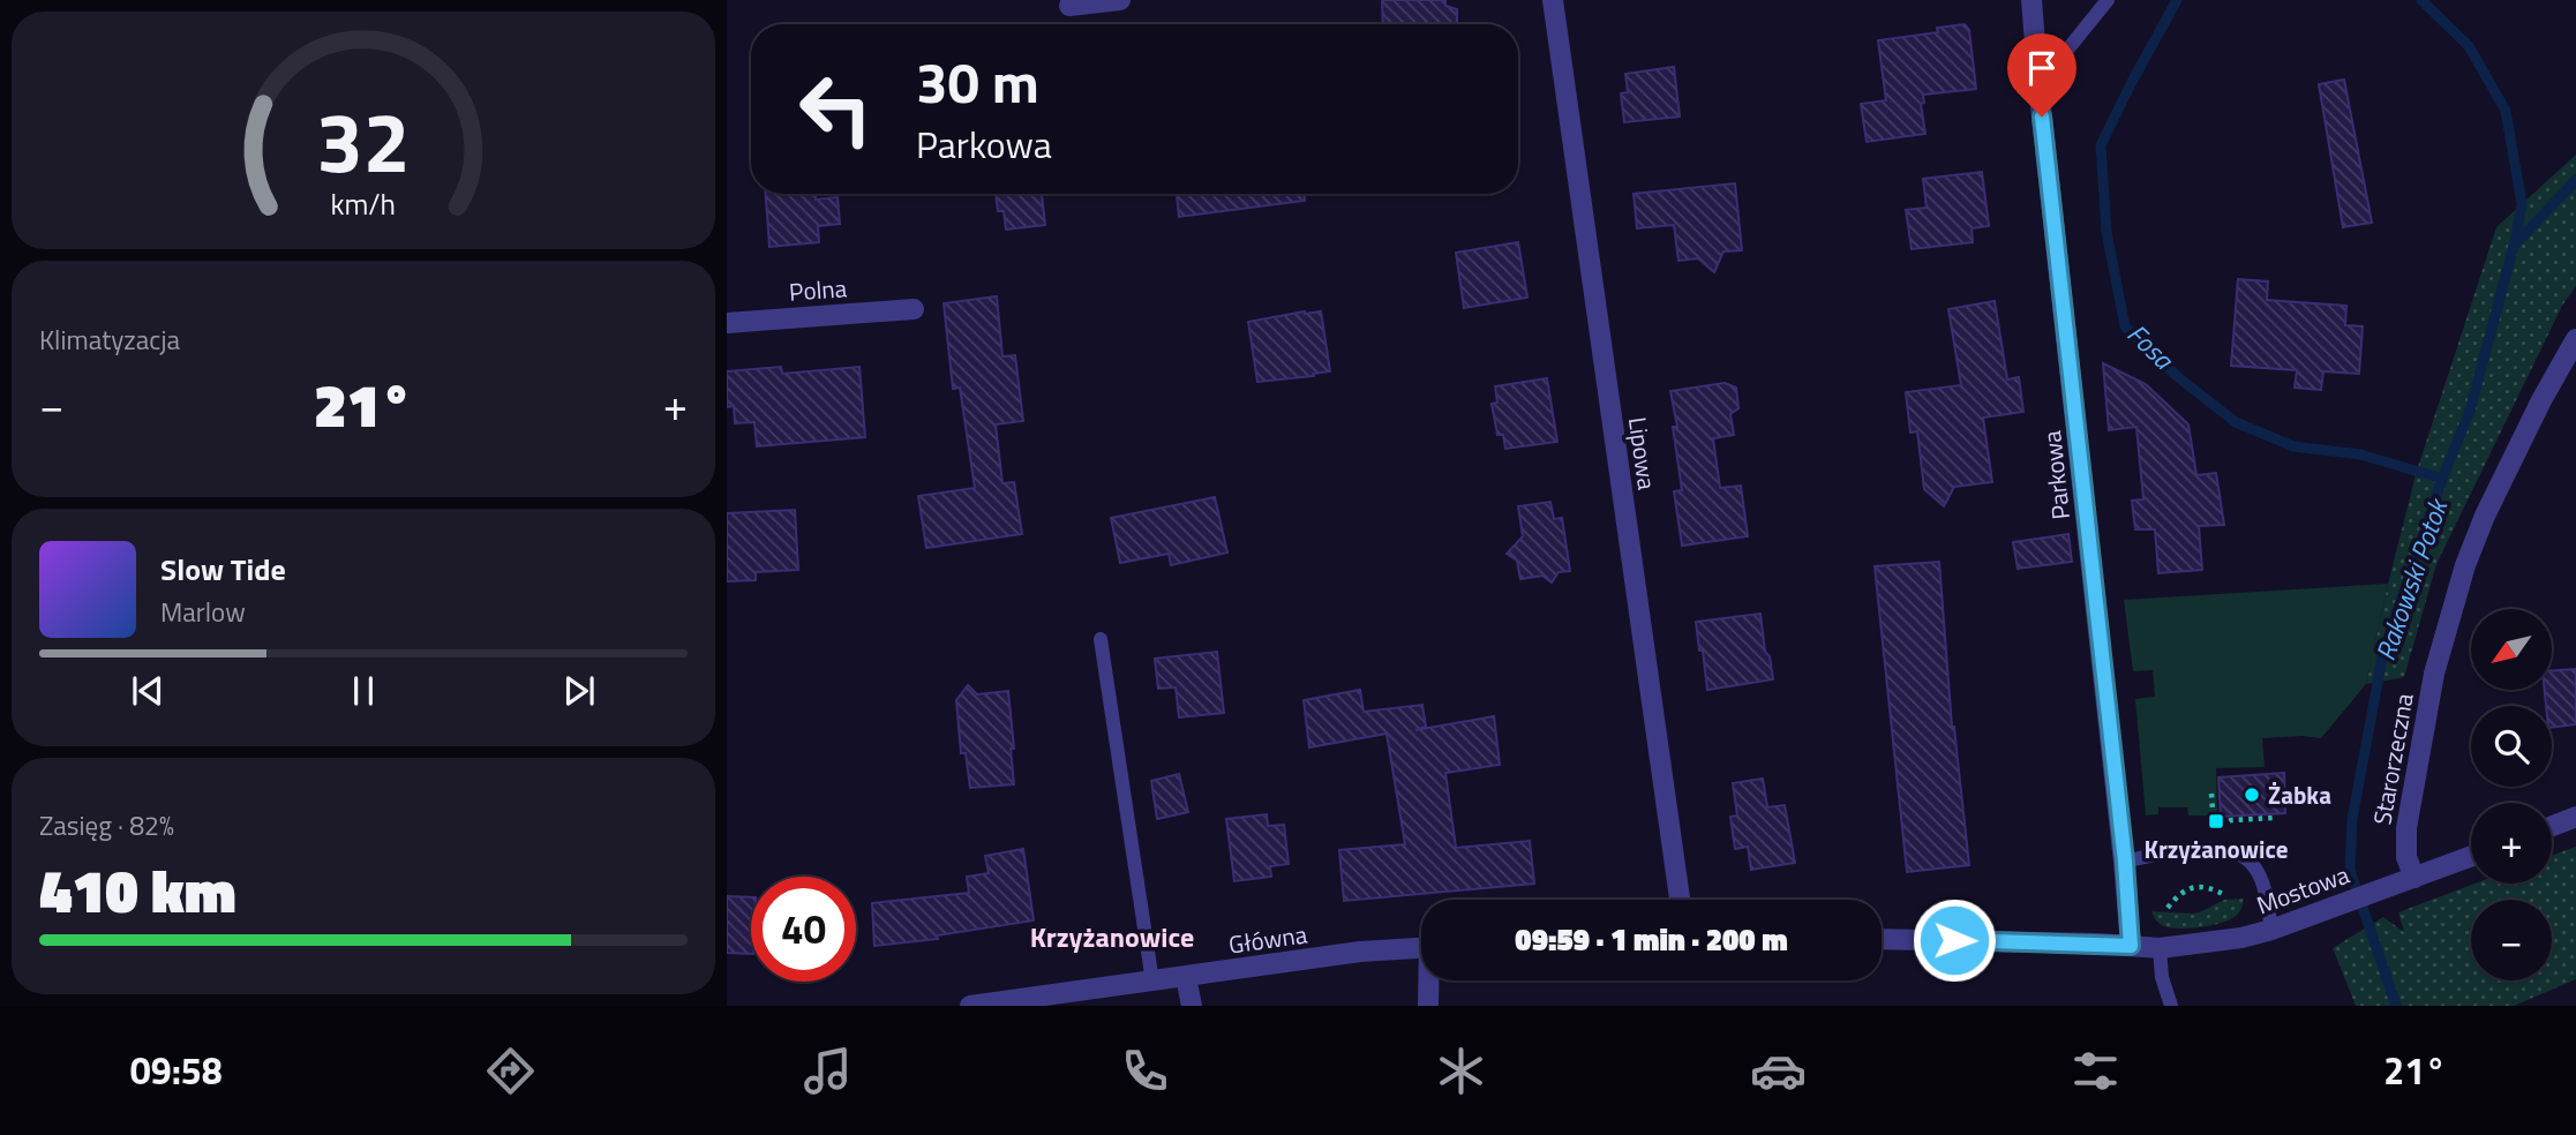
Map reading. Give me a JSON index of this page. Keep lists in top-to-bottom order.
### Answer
{
  "streets": {
    "street": [
      "Polna",
      "Lipowa",
      "Parkowa",
      "Starorzeczna",
      "Mostowa",
      "Główna"
    ]
  },
  "crossings": [
    ["Parkowa", "Mostowa"],
    ["Starorzeczna", "Mostowa"]
  ],
  "districts": ["Krzyżanowice"],
  "water": ["Fosa", "Rakowski Potok"],
  "places": {
    "other": ["Żabka"],
    "transit": ["Krzyżanowice"]
  },
  "north": "bottom left",
  "page": {
    "turn": ["30 m", "Parkowa"],
    "tile": [
      "Klimatyzacja",
      ["Zasięg · 82%", "410 km"]
    ],
    "heat": ["−", "21°", "+"],
    "song": ["Slow Tide", "Marlow"],
    "map_buttons": ["+", "−"],
    "limit": "40",
    "trip": "09:59 · 1 min · 200 m",
    "tabs": ["09:58", "21°"],
    "gauge": ["32", "km/h"]
  }
}
